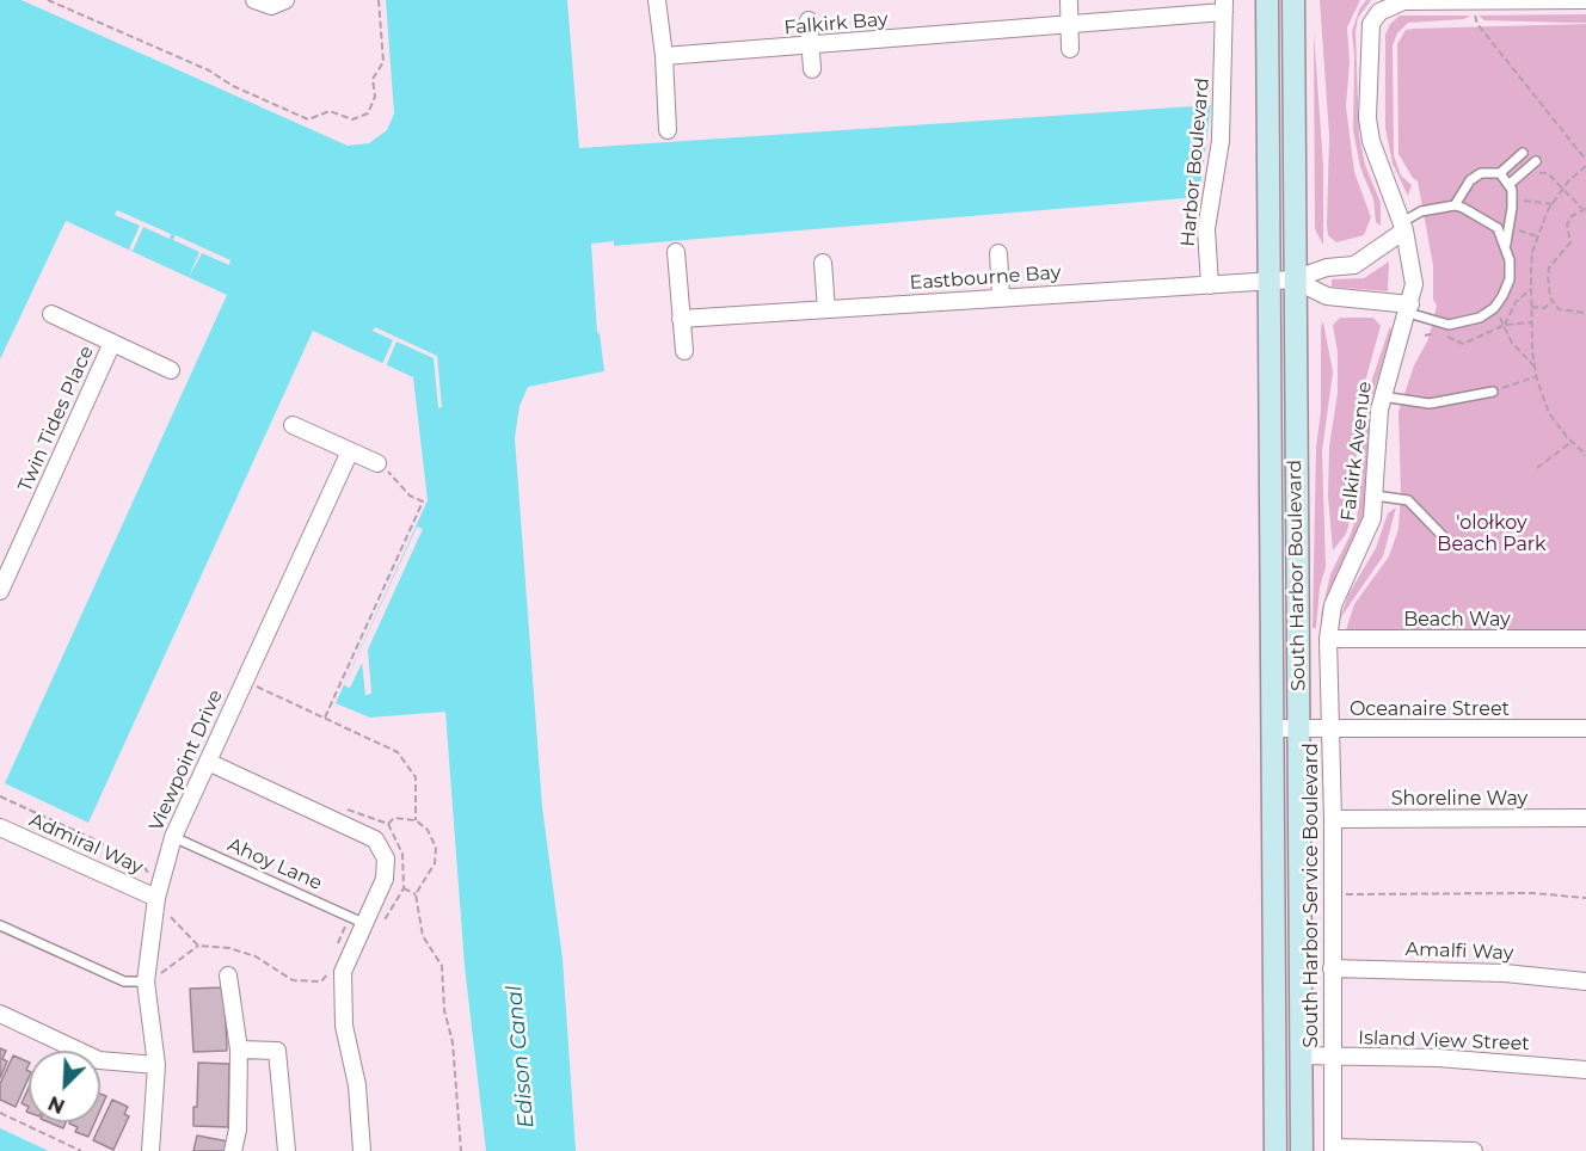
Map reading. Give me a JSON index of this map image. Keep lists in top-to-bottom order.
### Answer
{
  "streets": {
    "main road": ["South Harbor Boulevard"],
    "street": [
      "Falkirk Bay",
      "Harbor Boulevard",
      "Eastbourne Bay",
      "Twin Tides Place",
      "Falkirk Avenue",
      "Beach Way",
      "Oceanaire Street",
      "Viewpoint Drive",
      "Shoreline Way",
      "Admiral Way",
      "South Harbor Service Boulevard",
      "Amalfi Way",
      "Island View Street"
    ],
    "lane": ["Ahoy Lane"]
  },
  "crossings": [
    ["Falkirk Bay", "Harbor Boulevard"],
    ["Harbor Boulevard", "Eastbourne Bay"],
    ["Eastbourne Bay", "Falkirk Avenue"],
    ["Eastbourne Bay", "South Harbor Boulevard"],
    ["Falkirk Avenue", "Beach Way"],
    ["Falkirk Avenue", "South Harbor Service Boulevard"],
    ["South Harbor Boulevard", "Oceanaire Street"],
    ["South Harbor Boulevard", "Island View Street"],
    ["Beach Way", "South Harbor Service Boulevard"],
    ["Oceanaire Street", "South Harbor Service Boulevard"],
    ["Viewpoint Drive", "Admiral Way"],
    ["Viewpoint Drive", "Ahoy Lane"],
    ["Shoreline Way", "South Harbor Service Boulevard"],
    ["South Harbor Service Boulevard", "Amalfi Way"],
    ["South Harbor Service Boulevard", "Island View Street"]
  ],
  "water": ["Edison Canal"],
  "parks": ["'olołkoy Beach Park"],
  "north": "bottom left"
}
